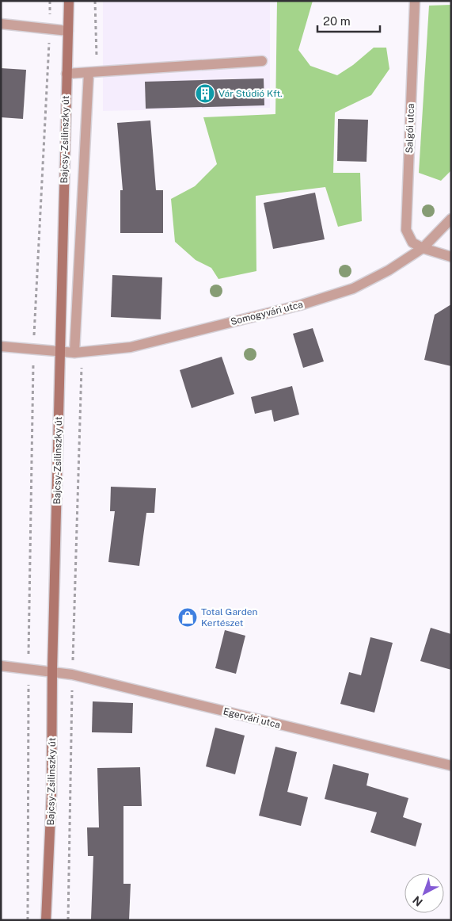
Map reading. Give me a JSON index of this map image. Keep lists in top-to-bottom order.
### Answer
{
  "streets": {
    "main road": ["Bajcsy-Zsilinszky út"],
    "street": ["Salgói utca", "Somogyvári utca", "Egervári utca"]
  },
  "crossings": [
    ["Salgói utca", "Somogyvári utca"],
    ["Bajcsy-Zsilinszky út", "Somogyvári utca"],
    ["Bajcsy-Zsilinszky út", "Egervári utca"]
  ],
  "places": {
    "building": ["Vár Stúdió Kft."],
    "shop": ["Total Garden Kertészet"]
  },
  "scale_bar": "20 m",
  "north": "bottom left"
}
